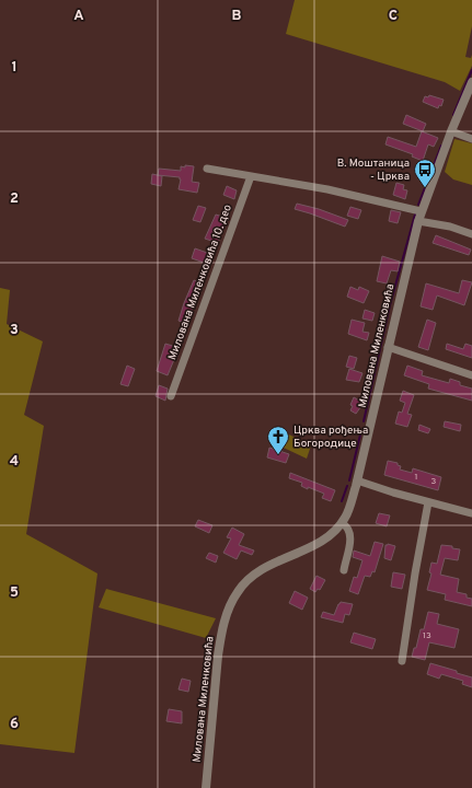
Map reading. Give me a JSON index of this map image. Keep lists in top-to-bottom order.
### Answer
{
  "streets": {
    "street": ["Милована Миленковића 10. део", "Милована Миленковића"]
  },
  "places": {
    "bus stop": ["В. Моштаница - Црква"],
    "church": ["Црква рођења Богородице"]
  },
  "house_numbers": ["1", "3", "13"],
  "grid": {
    "columns": ["A", "B", "C"],
    "rows": [
      "1",
      "2",
      "3",
      "4",
      "5",
      "6"
    ]
  }
}
